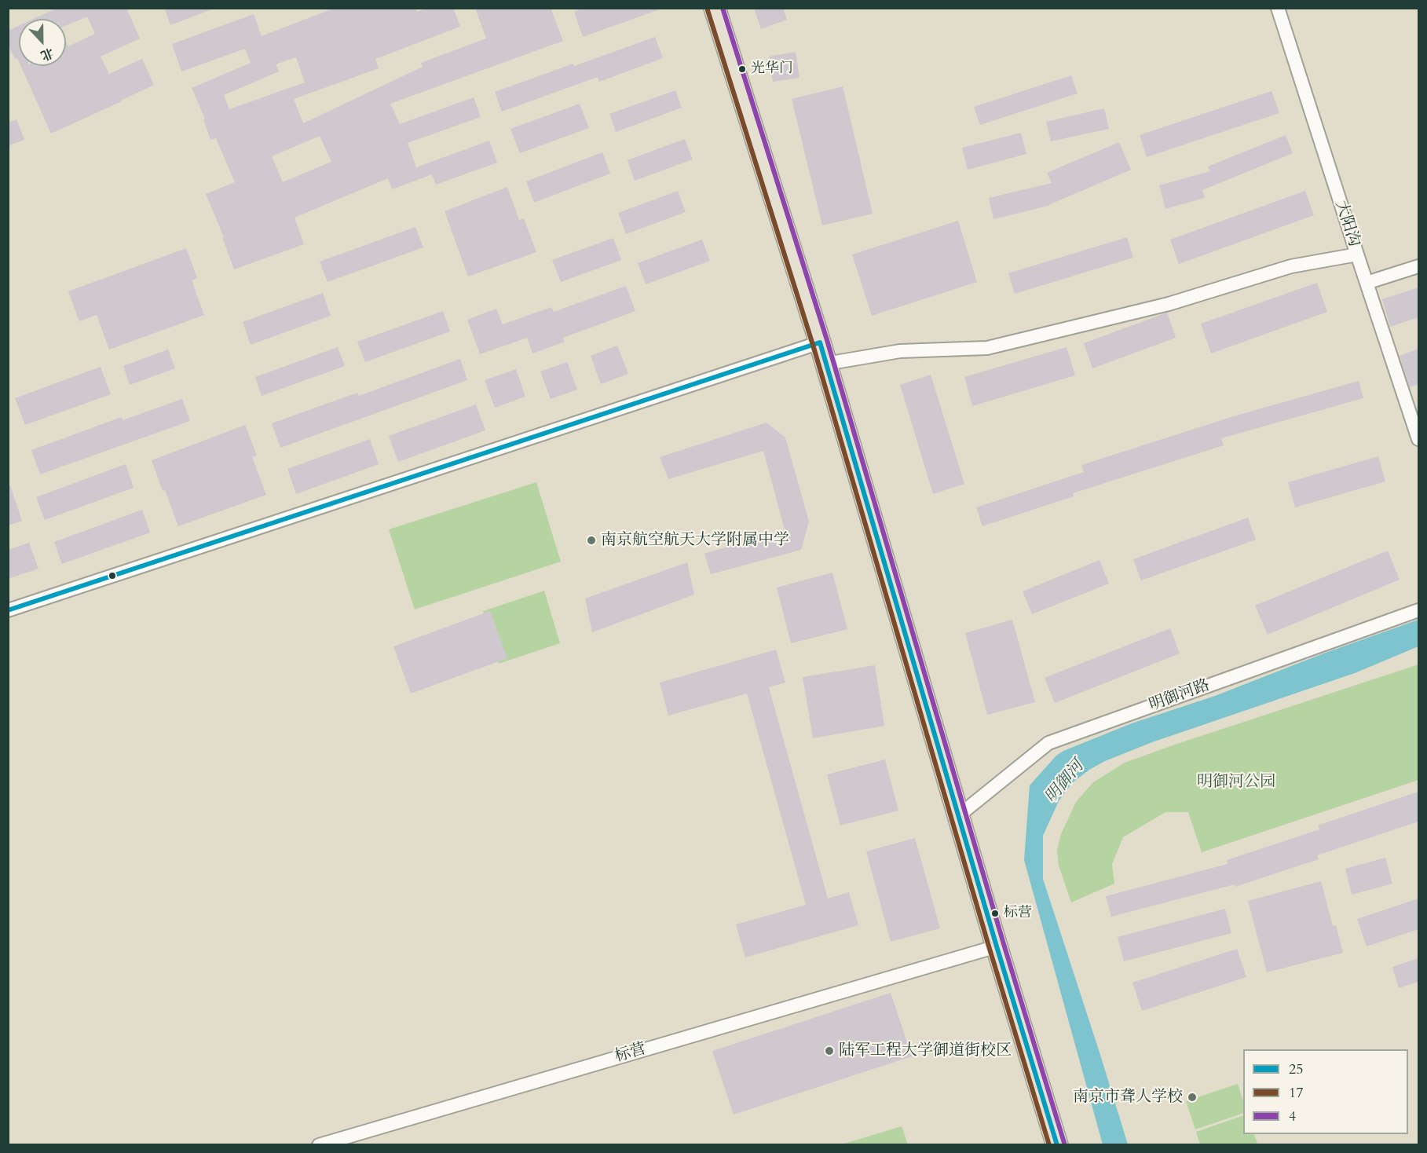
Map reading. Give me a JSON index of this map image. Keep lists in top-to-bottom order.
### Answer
{
  "streets": {
    "street": ["大阳沟", "明御河路", "标营"]
  },
  "water": ["明御河"],
  "parks": ["明御河公园"],
  "places": [
    "光华门",
    "南京航空航天大学附属中学",
    "标营",
    "陆军工程大学御道街校区",
    "南京市聋人学校"
  ],
  "lines": ["transit line 4", "transit line 17", "transit line 25"],
  "legend": ["25", "17", "4"],
  "north": "bottom"
}
